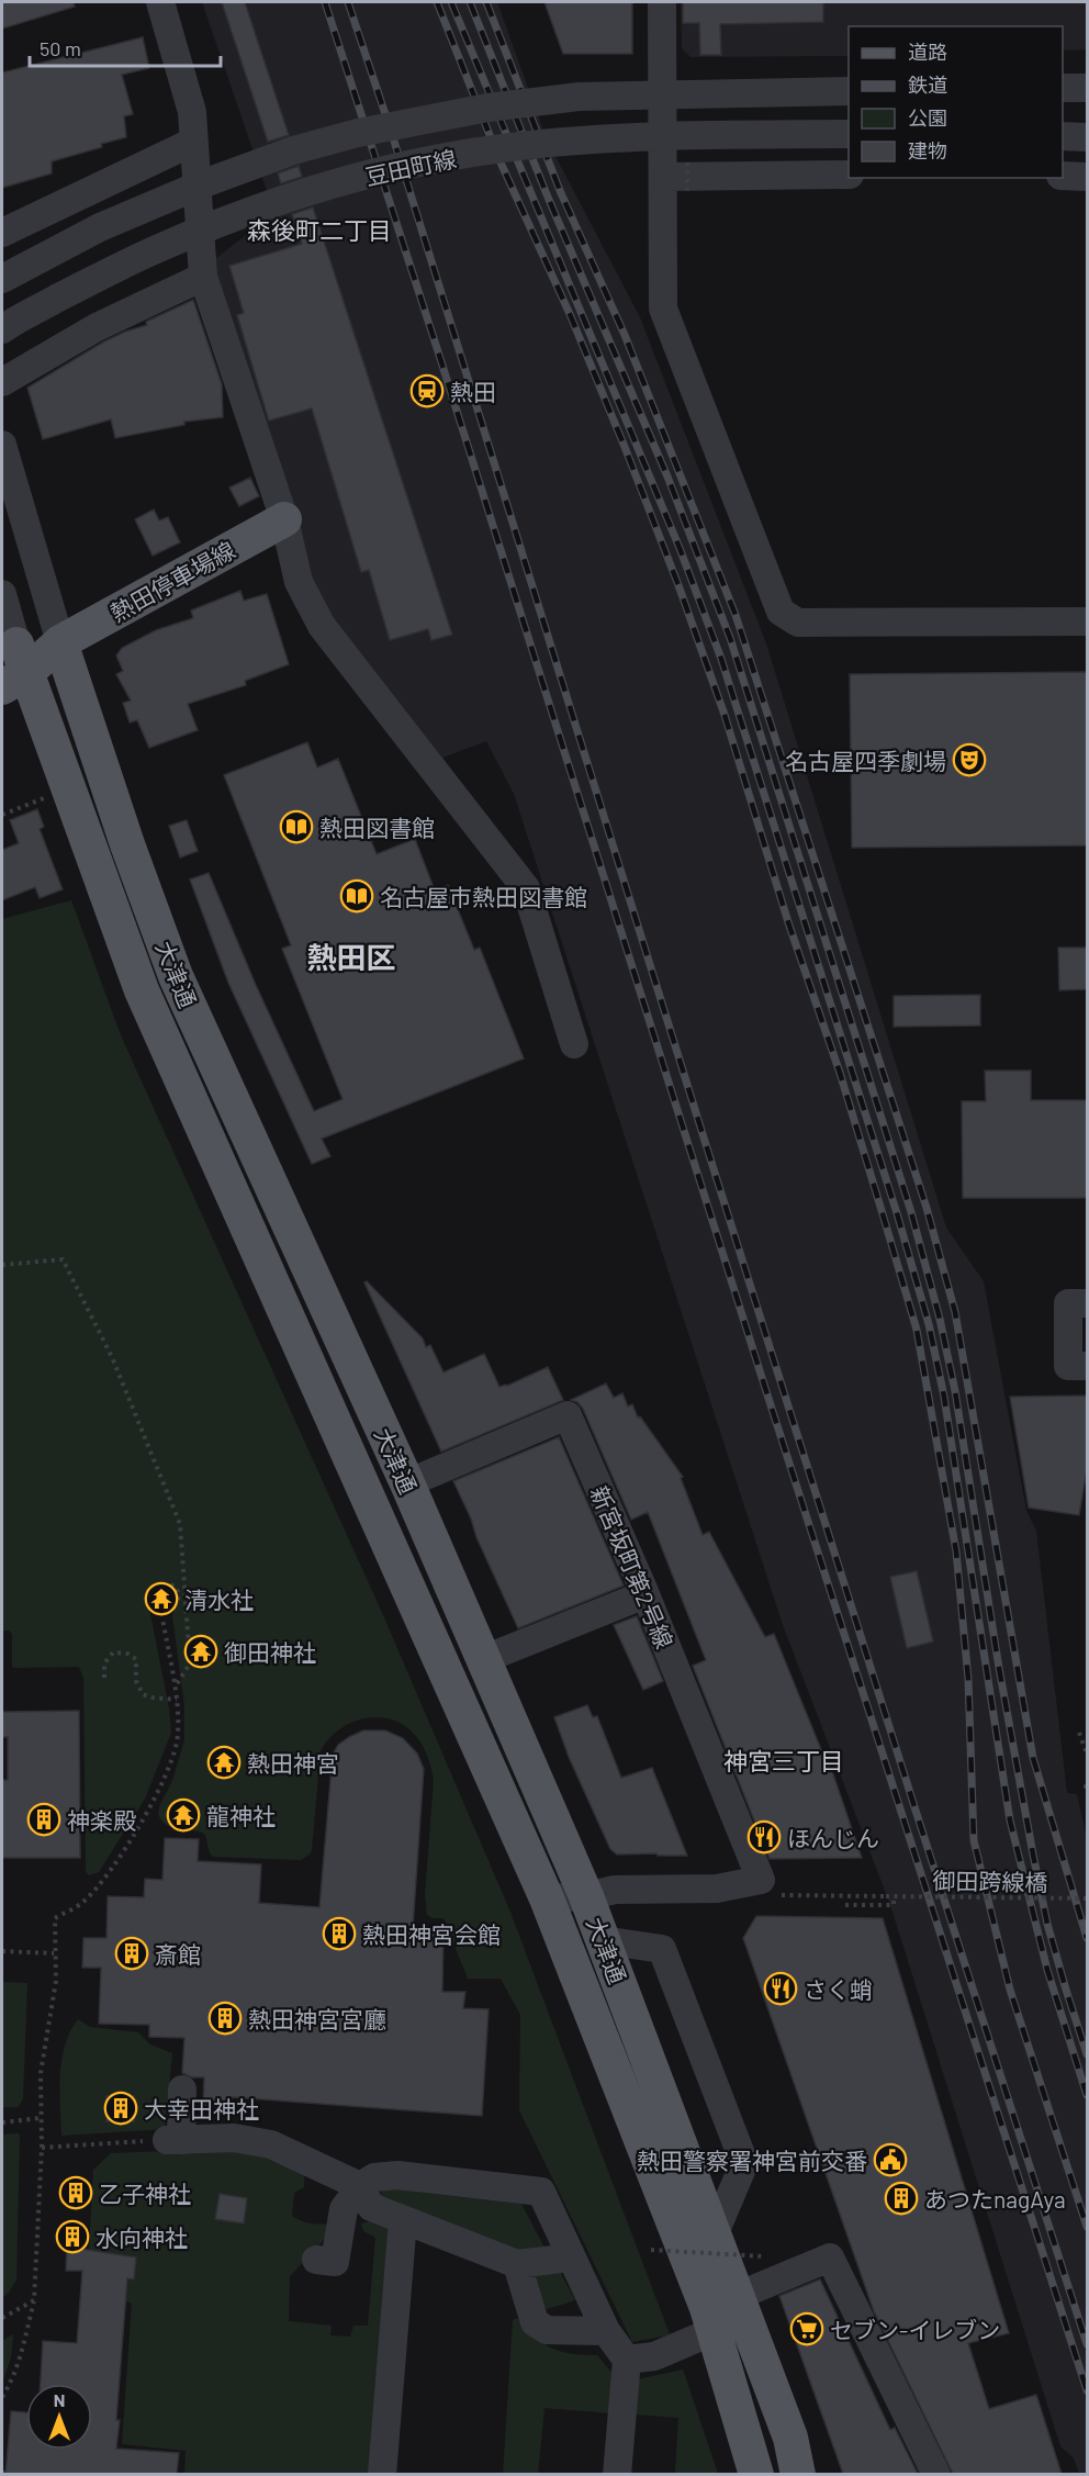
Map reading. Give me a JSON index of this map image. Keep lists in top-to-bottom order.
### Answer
{
  "streets": {
    "main road": ["熱田停車場線", "大津通"],
    "street": ["豆田町線", "新宮坂町第2号線"],
    "path": ["御田跨線橋"]
  },
  "crossings": [
    ["熱田停車場線", "大津通"],
    ["大津通", "新宮坂町第2号線"],
    ["新宮坂町第2号線", "御田跨線橋"]
  ],
  "districts": ["森後町二丁目", "熱田区", "神宮三丁目"],
  "places": {
    "station": ["熱田"],
    "theatre": ["名古屋四季劇場"],
    "library": ["熱田図書館", "名古屋市熱田図書館"],
    "temple": [
      "清水社",
      "御田神社",
      "熱田神宮",
      "龍神社"
    ],
    "building": [
      "神楽殿",
      "熱田神宮会館",
      "斎館",
      "熱田神宮宮廳",
      "大幸田神社",
      "乙子神社",
      "あつたnagAya",
      "水向神社"
    ],
    "restaurant": ["ほんじん", "さく蛸"],
    "public building": ["熱田警察署神宮前交番"],
    "supermarket": ["セブン-イレブン"]
  },
  "legend": [
    "道路",
    "鉄道",
    "公園",
    "建物"
  ],
  "scale_bar": "50 m",
  "north": "top"
}
